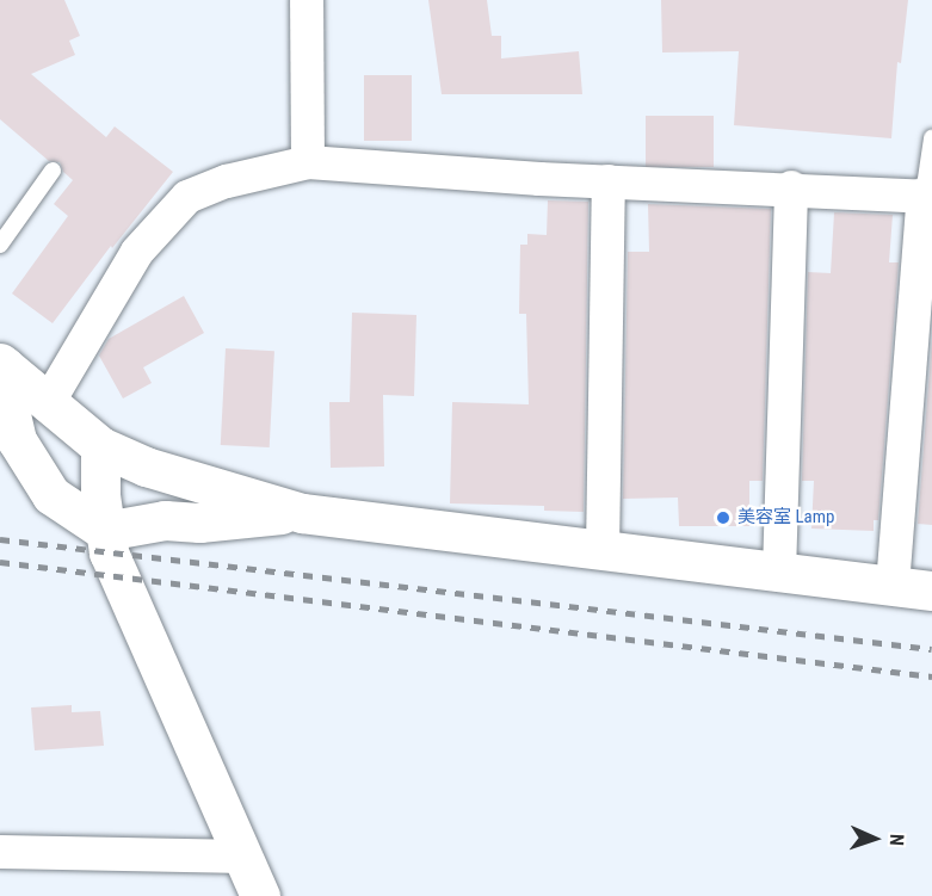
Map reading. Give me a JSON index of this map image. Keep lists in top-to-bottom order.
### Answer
{
  "places": ["美容室 Lamp"],
  "north": "right"
}
